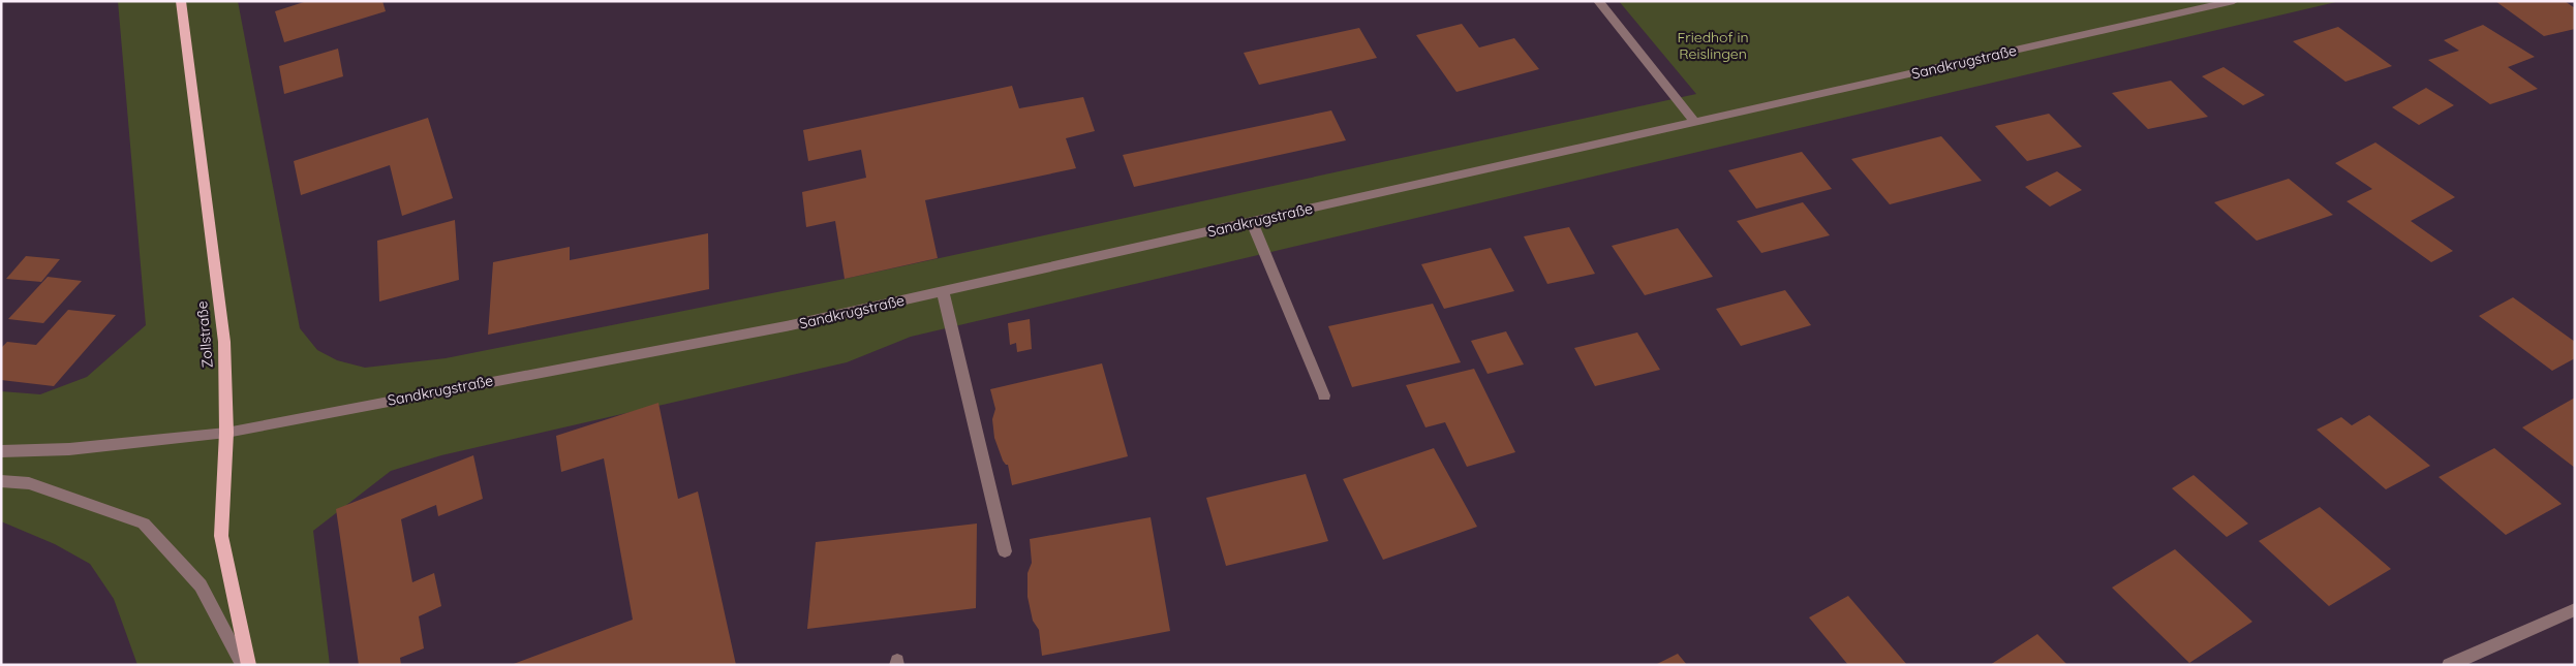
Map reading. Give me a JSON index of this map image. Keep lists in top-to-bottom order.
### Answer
{
  "streets": {
    "main road": ["Zollstraße"],
    "street": ["Sandkrugstraße"]
  },
  "crossings": [
    ["Sandkrugstraße", "Zollstraße"]
  ],
  "parks": ["Friedhof in Reislingen"]
}
